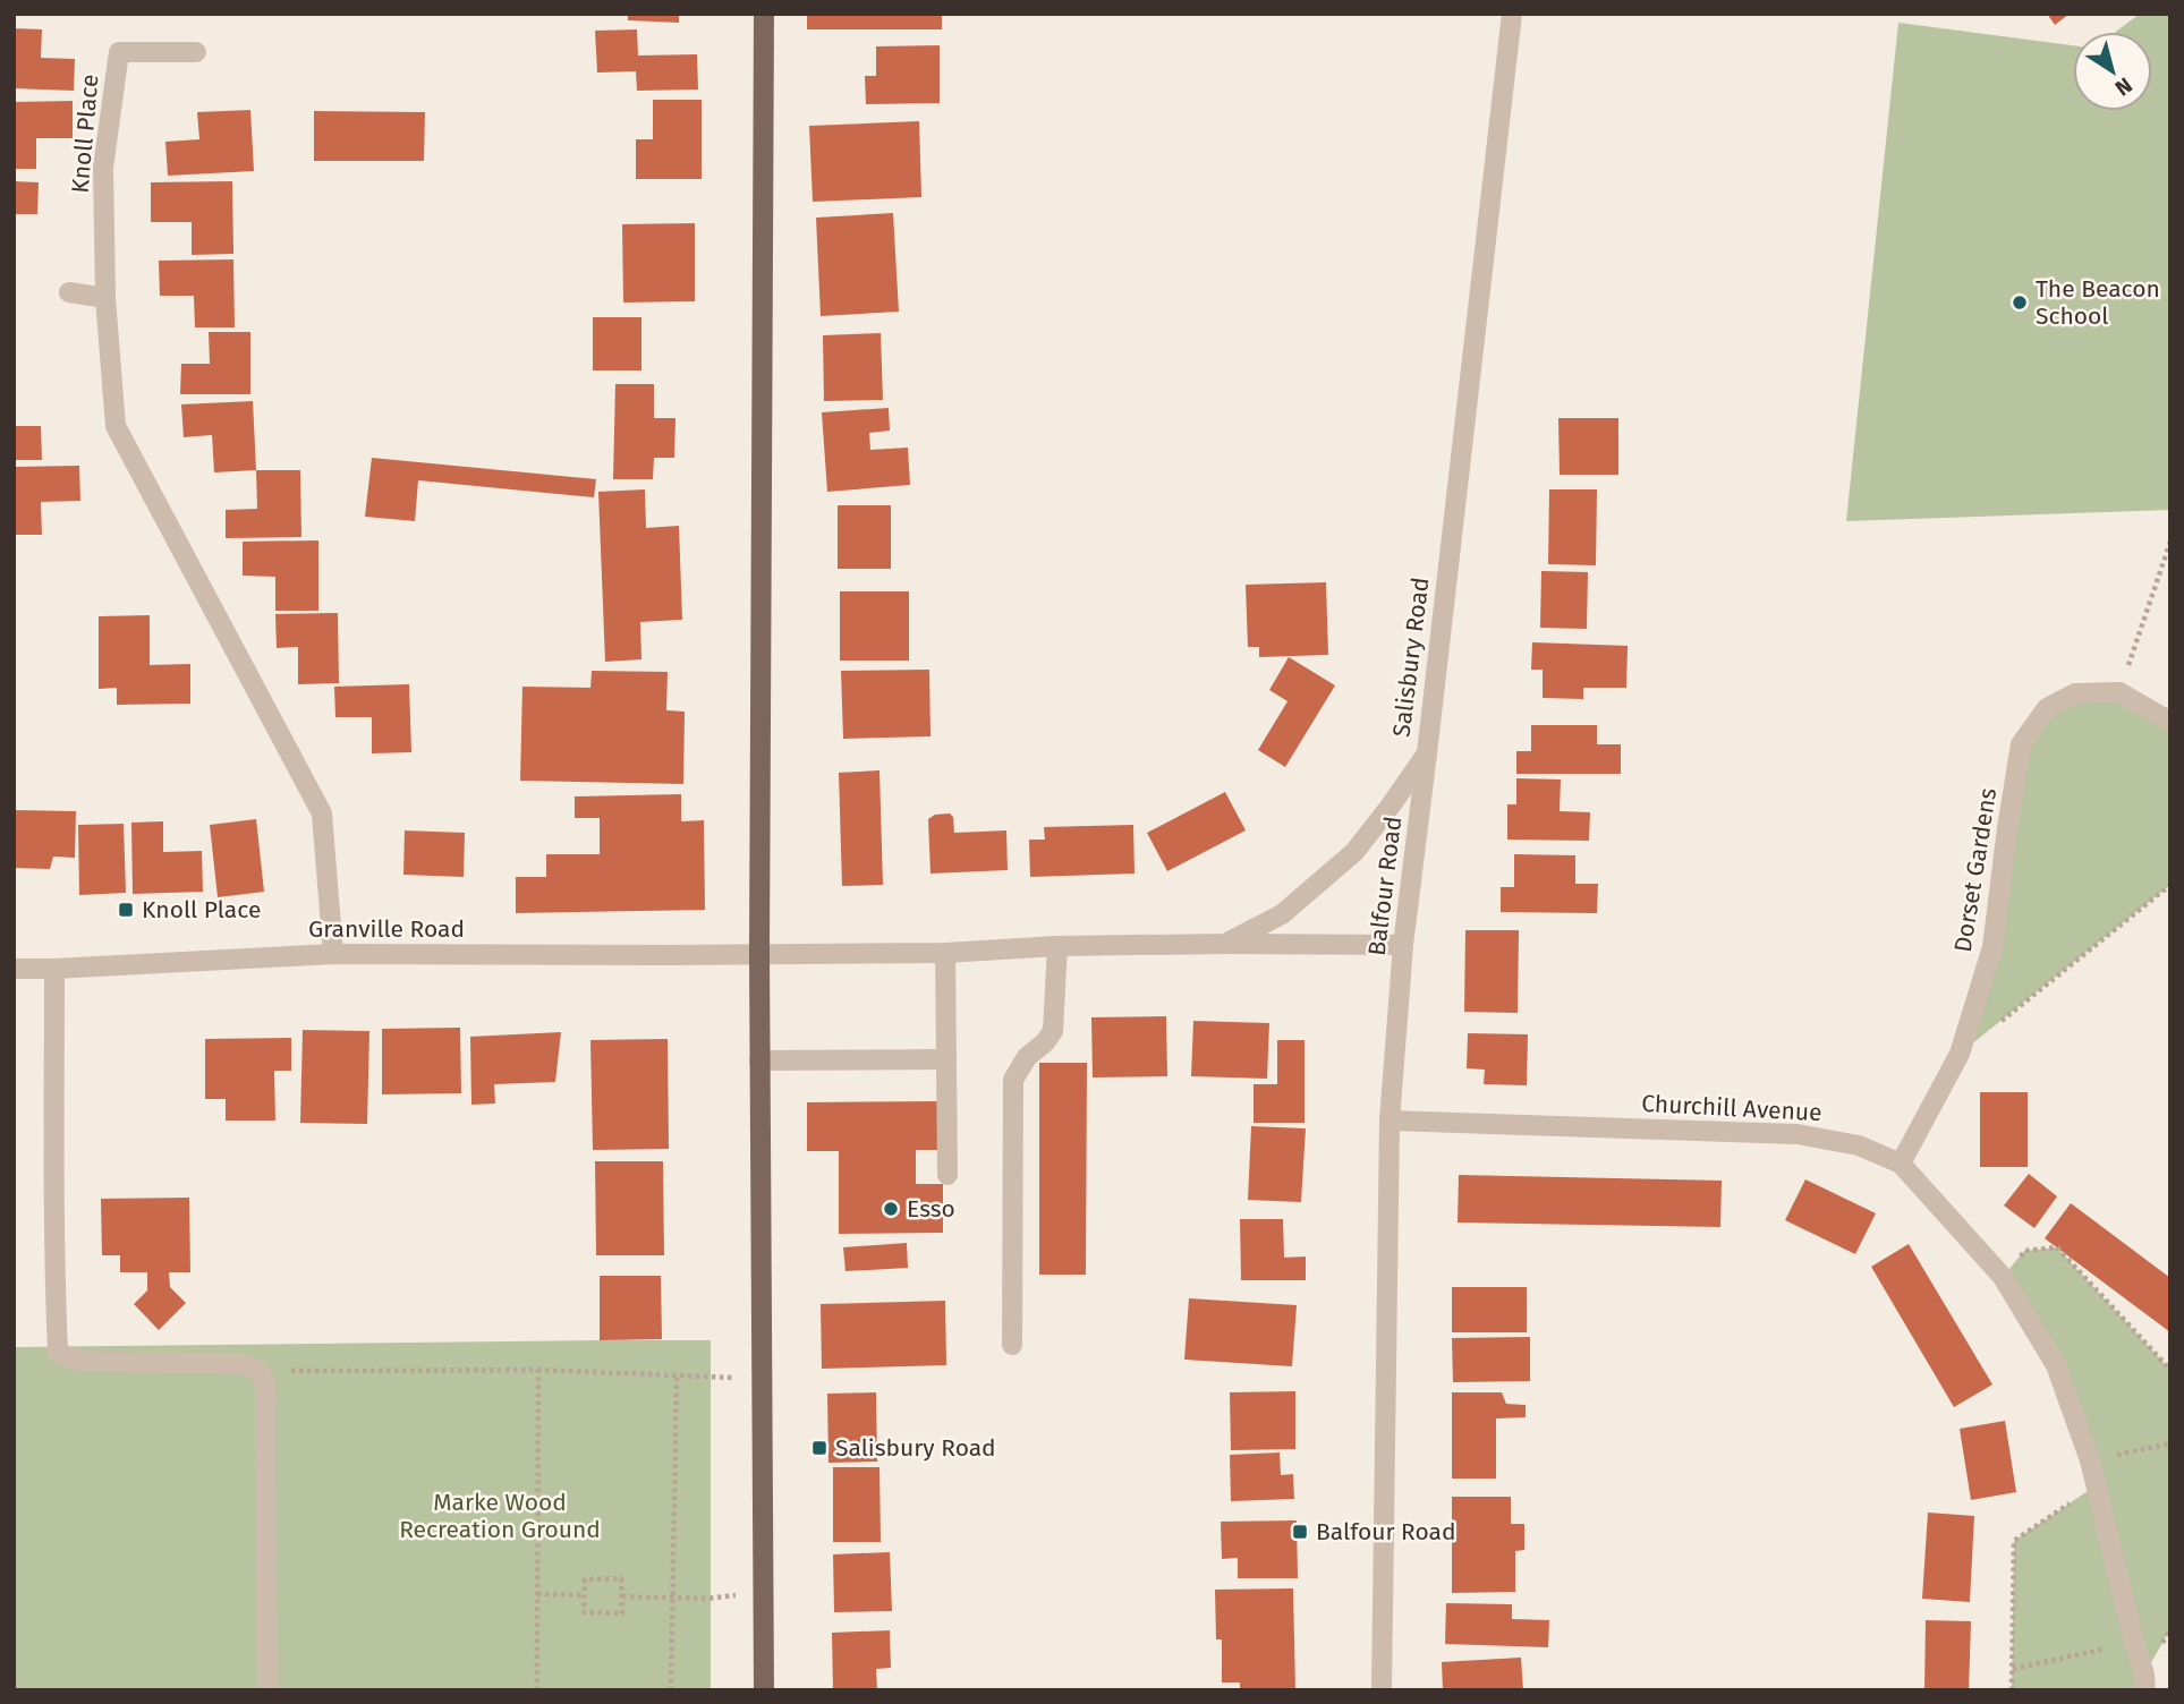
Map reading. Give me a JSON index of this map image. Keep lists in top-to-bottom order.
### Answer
{
  "streets": {
    "street": [
      "Knoll Place",
      "Salisbury Road",
      "Dorset Gardens",
      "Balfour Road",
      "Granville Road",
      "Churchill Avenue"
    ]
  },
  "crossings": [
    ["Knoll Place", "Granville Road"],
    ["Salisbury Road", "Balfour Road"],
    ["Salisbury Road", "Granville Road"],
    ["Dorset Gardens", "Churchill Avenue"],
    ["Balfour Road", "Churchill Avenue"]
  ],
  "parks": ["Marke Wood Recreation Ground"],
  "places": {
    "other": ["The Beacon School", "Esso"],
    "transit": ["Knoll Place", "Salisbury Road", "Balfour Road"]
  },
  "north": "bottom right"
}
